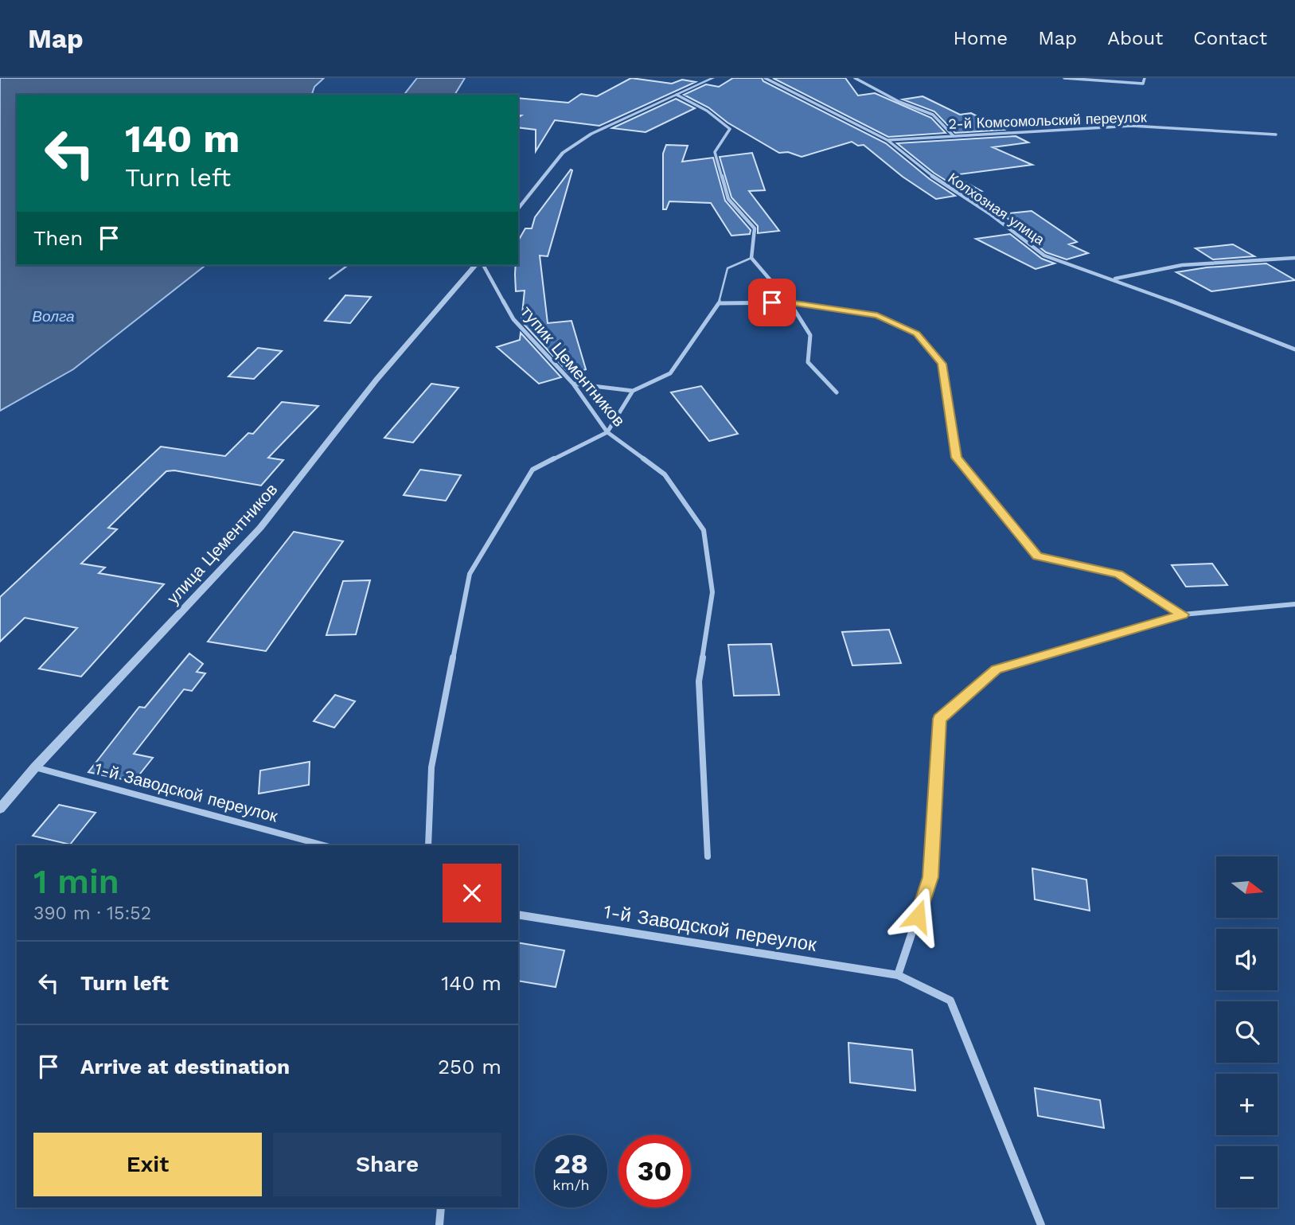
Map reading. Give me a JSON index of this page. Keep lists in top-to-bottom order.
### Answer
{
  "streets": {
    "street": [
      "2-й Комсомольский переулок",
      "Колхозная улица",
      "тупик Цементников",
      "улица Цементников",
      "1-й Заводской переулок"
    ]
  },
  "crossings": [
    ["2-й Комсомольский переулок", "Колхозная улица"],
    ["улица Цементников", "1-й Заводской переулок"]
  ],
  "water": ["Волга"],
  "north": "right",
  "page": {
    "header": "Map",
    "nav": [
      "Home",
      "Map",
      "About",
      "Contact"
    ],
    "turn": ["140 m", "Turn left"],
    "then": "Then",
    "heading": ["1 min", "390 m · 15:52"],
    "map_buttons": ["+", "−"],
    "list": [
      {
        "name": "Turn left",
        "value": "140 m"
      },
      {
        "name": "Arrive at destination",
        "value": "250 m"
      }
    ],
    "buttons": ["Exit", "Share"],
    "speed": "28 km/h",
    "limit": "30"
  }
}
